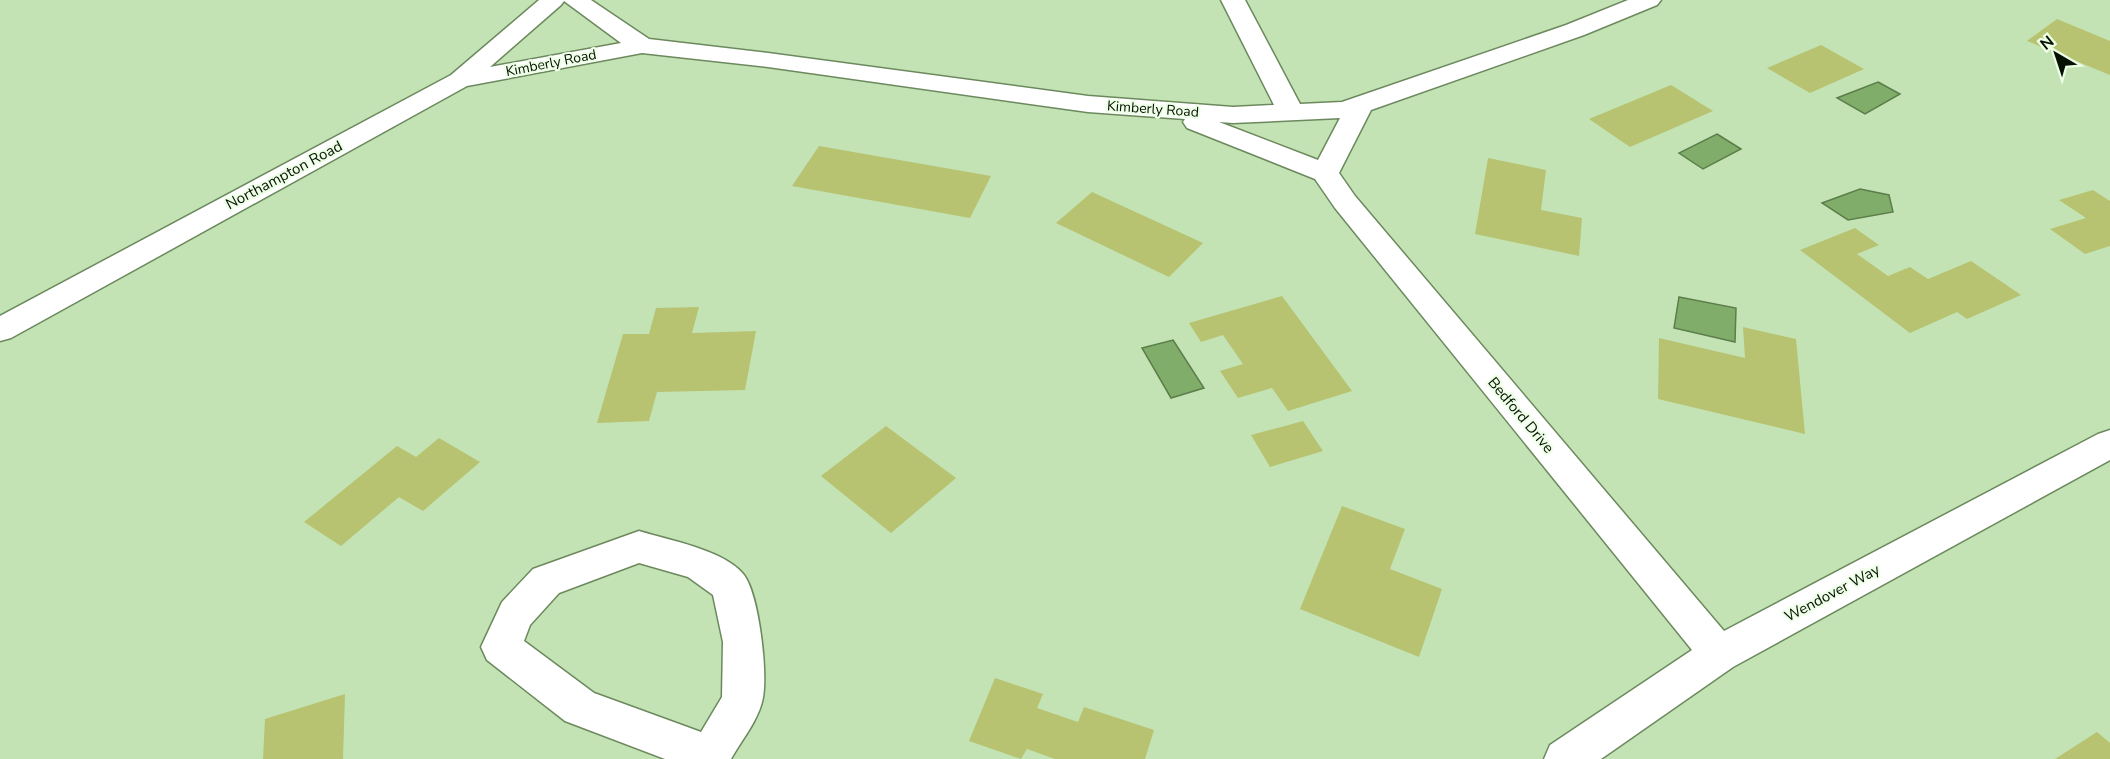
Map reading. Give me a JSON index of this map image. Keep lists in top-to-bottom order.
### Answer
{
  "streets": {
    "street": [
      "Kimberly Road",
      "Northampton Road",
      "Bedford Drive",
      "Wendover Way"
    ]
  },
  "crossings": [
    ["Kimberly Road", "Northampton Road"],
    ["Bedford Drive", "Wendover Way"]
  ],
  "north": "top left"
}
